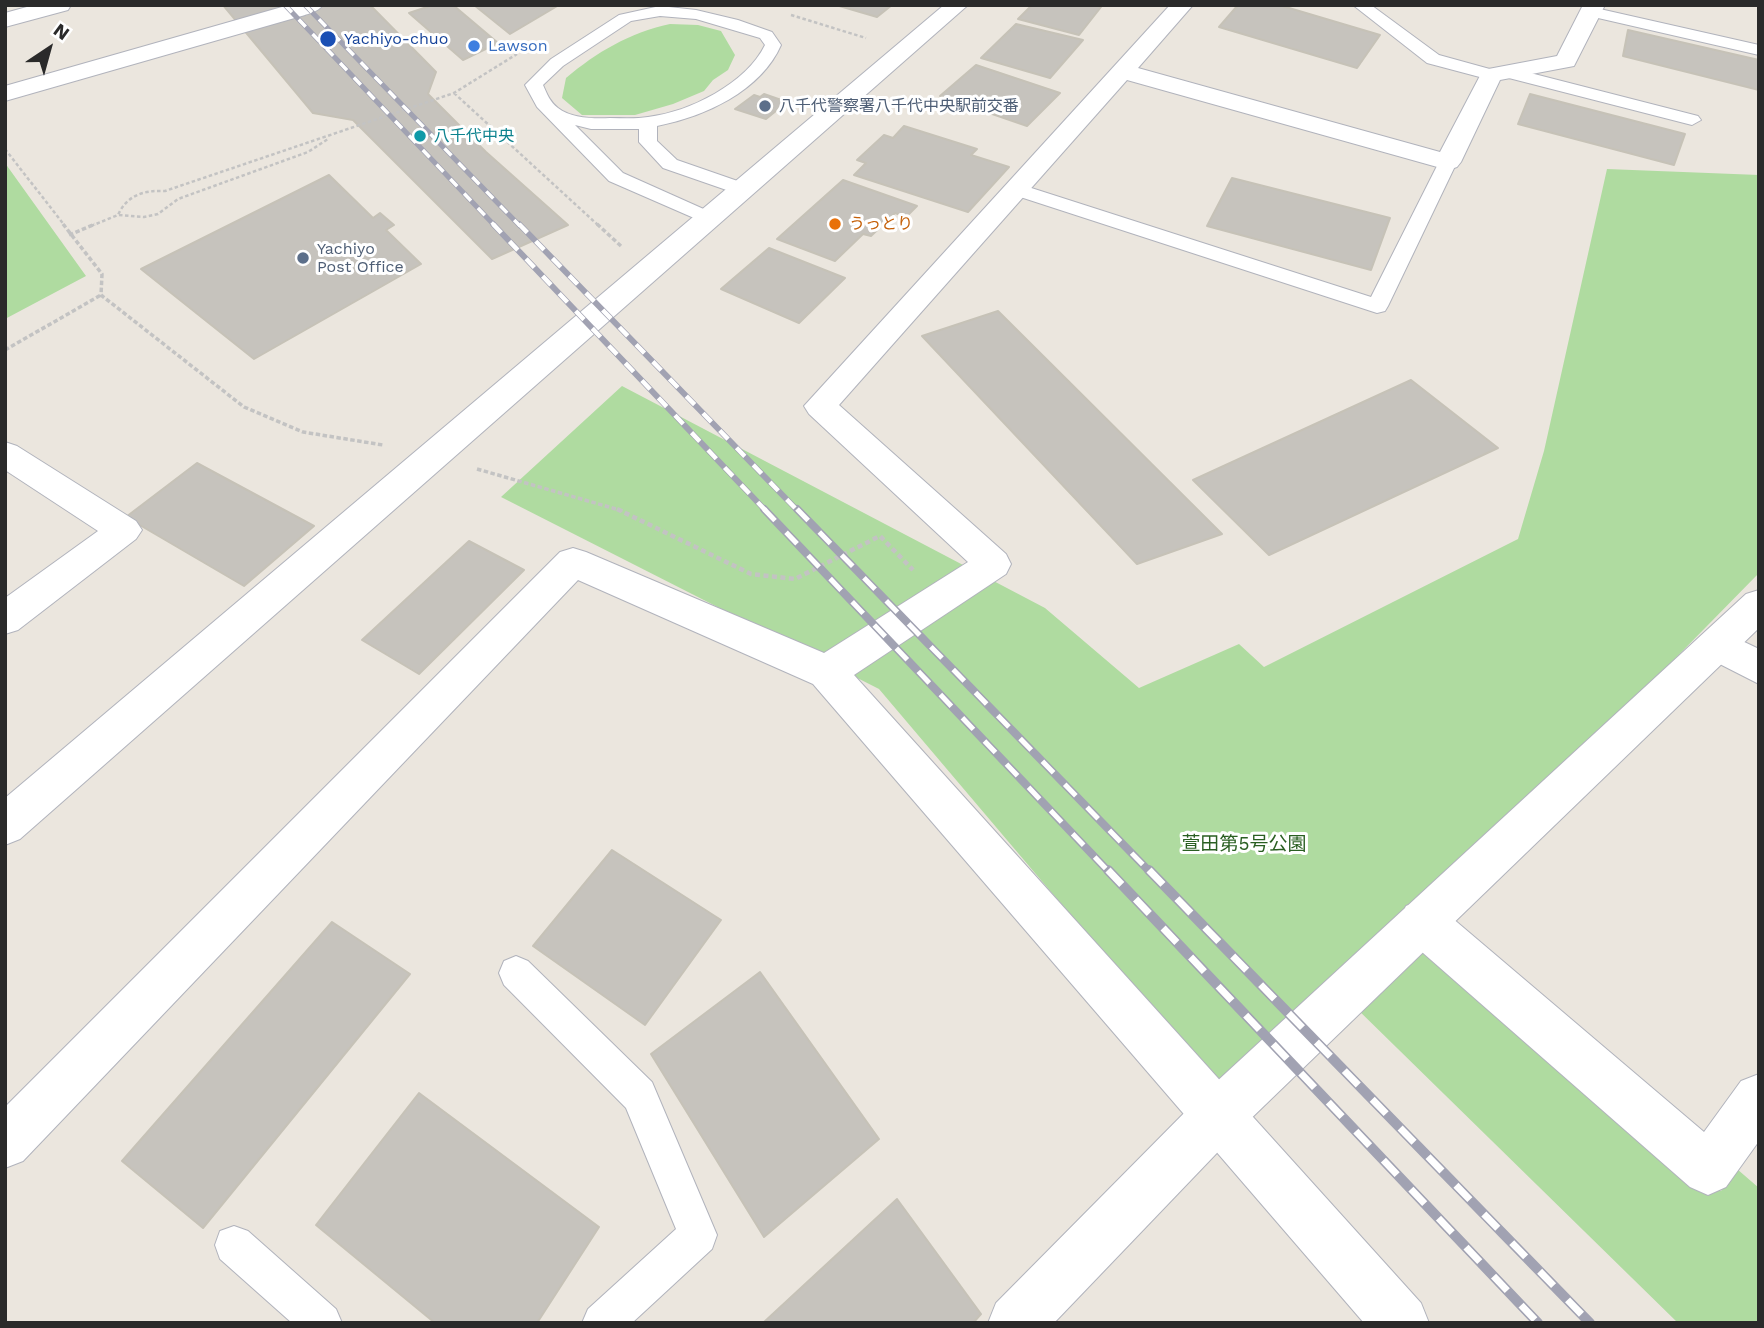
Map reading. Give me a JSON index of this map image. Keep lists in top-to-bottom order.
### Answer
{
  "parks": ["萱田第5号公園"],
  "places": [
    "Yachiyo-chuo",
    "Lawson",
    "八千代警察署八千代中央駅前交番",
    "八千代中央",
    "うっとり",
    "Yachiyo Post Office"
  ],
  "north": "top right"
}
